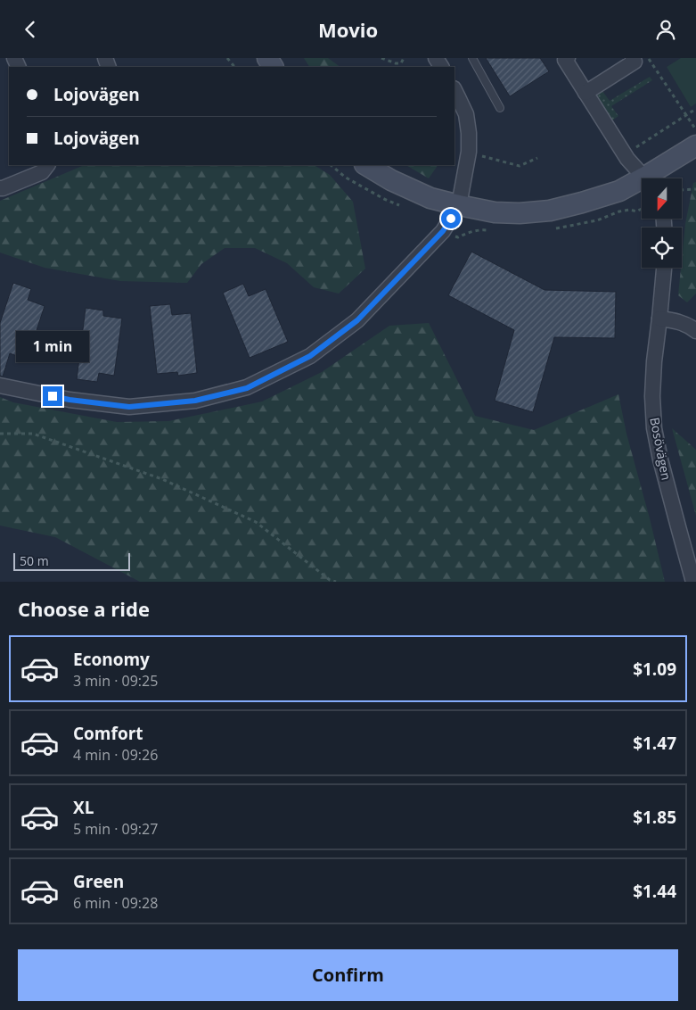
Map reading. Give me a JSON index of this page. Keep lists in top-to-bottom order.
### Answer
{
  "streets": {
    "street": ["Bosövägen"]
  },
  "scale_bar": "50 m",
  "north": "bottom",
  "page": {
    "header": "Movio",
    "banner": ["Lojovägen", "Lojovägen"],
    "bubble": "1 min",
    "scale": "50 m",
    "heading": "Choose a ride",
    "list": [
      {
        "name": "Economy",
        "note": "3 min · 09:25",
        "value": "$1.09"
      },
      {
        "name": "Comfort",
        "note": "4 min · 09:26",
        "value": "$1.47"
      },
      {
        "name": "XL",
        "note": "5 min · 09:27",
        "value": "$1.85"
      },
      {
        "name": "Green",
        "note": "6 min · 09:28",
        "value": "$1.44"
      }
    ],
    "buttons": "Confirm"
  }
}
